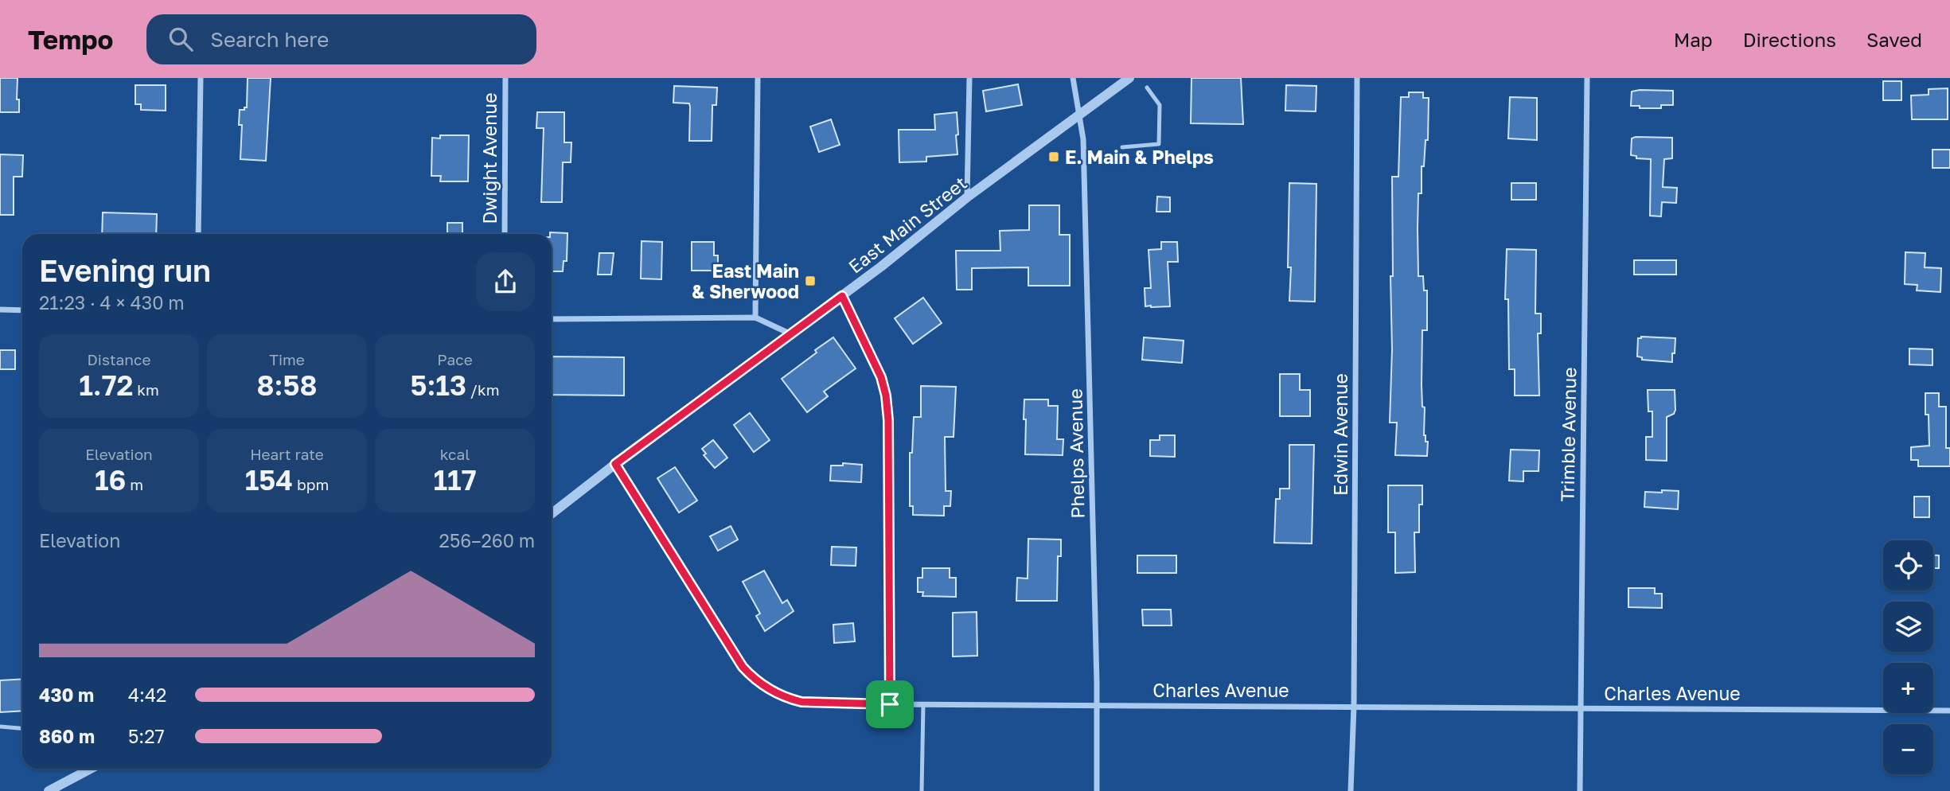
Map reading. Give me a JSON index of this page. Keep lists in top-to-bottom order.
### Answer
{
  "streets": {
    "street": [
      "Dwight Avenue",
      "East Main Street",
      "Edwin Avenue",
      "Trimble Avenue",
      "Phelps Avenue",
      "Charles Avenue"
    ]
  },
  "crossings": [
    ["East Main Street", "Phelps Avenue"],
    ["East Main Street", "Charles Avenue"],
    ["Edwin Avenue", "Charles Avenue"],
    ["Trimble Avenue", "Charles Avenue"],
    ["Phelps Avenue", "Charles Avenue"]
  ],
  "places": {
    "transit": ["E. Main & Phelps", "East Main & Sherwood"]
  },
  "page": {
    "header": "Tempo",
    "search": "Search here",
    "nav": ["Map", "Directions", "Saved"],
    "heading": ["Evening run", "21:23 · 4 × 430 m"],
    "stats": [
      ["Distance", "1.72 km"],
      ["Time", "8:58"],
      ["Pace", "5:13 /km"],
      ["Elevation", "16 m"],
      ["Heart rate", "154 bpm"],
      ["kcal", "117"]
    ],
    "chart": ["Elevation", "256–260 m"],
    "map_buttons": ["+", "−"],
    "list": [
      {
        "name": "430 m",
        "note": "4:42"
      },
      {
        "name": "860 m",
        "note": "5:27"
      }
    ]
  }
}
